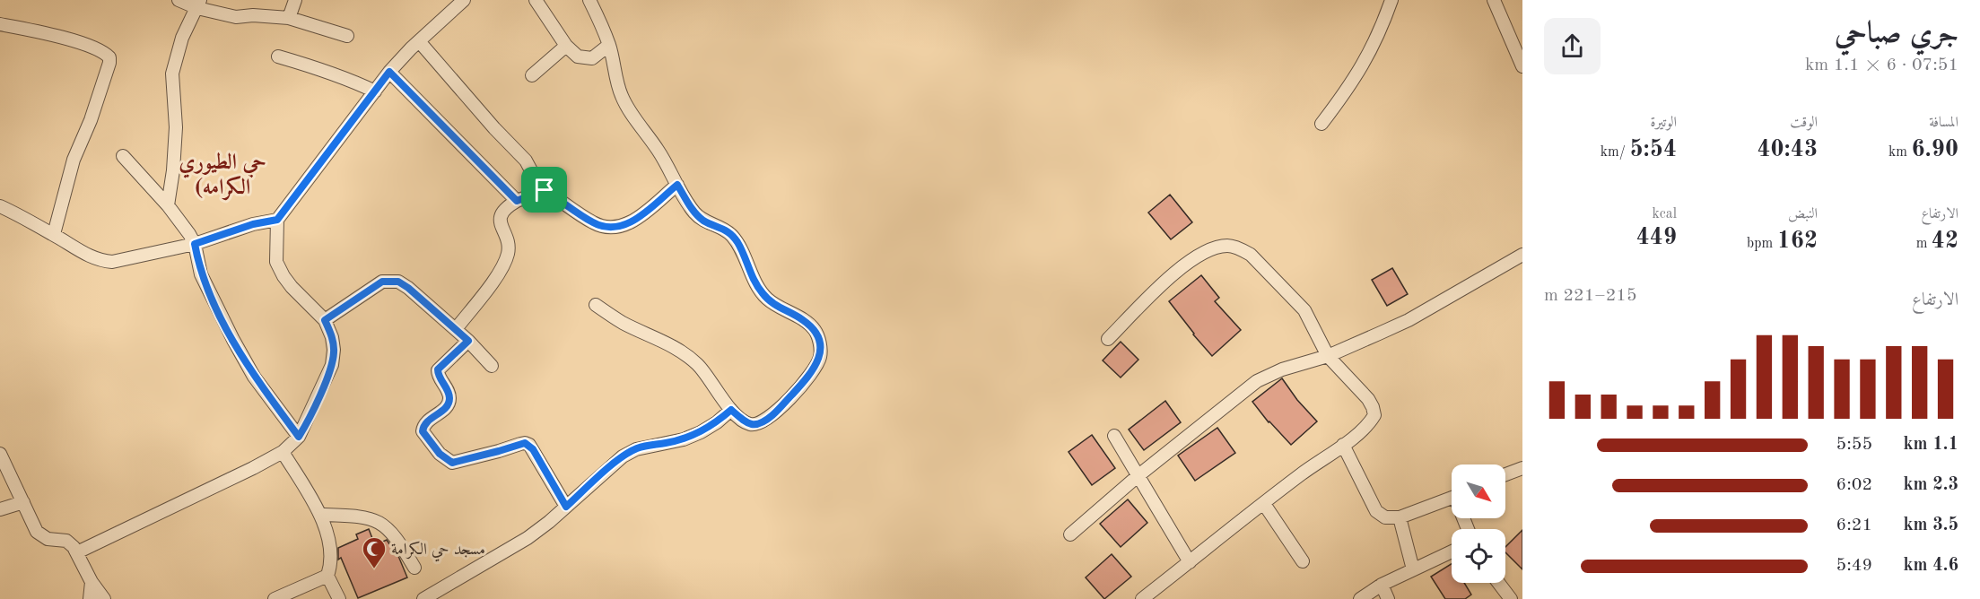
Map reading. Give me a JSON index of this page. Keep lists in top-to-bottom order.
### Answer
{
  "districts": ["حي الطيوري (الكرامه"],
  "places": {
    "mosque": ["مسجد حي الكرامة"]
  },
  "north": "bottom right",
  "page": {
    "heading": ["جري صباحي", "07:51 · 6 × 1.1 km"],
    "stats": [
      ["المسافة", "6.90 km"],
      ["الوقت", "40:43"],
      ["الوتيرة", "5:54 /km"],
      ["الارتفاع", "42 m"],
      ["النبض", "162 bpm"],
      ["kcal", "449"]
    ],
    "chart": ["الارتفاع", "215–221 m"],
    "list": [
      {
        "name": "1.1 km",
        "note": "5:55"
      },
      {
        "name": "2.3 km",
        "note": "6:02"
      },
      {
        "name": "3.5 km",
        "note": "6:21"
      },
      {
        "name": "4.6 km",
        "note": "5:49"
      }
    ]
  }
}
